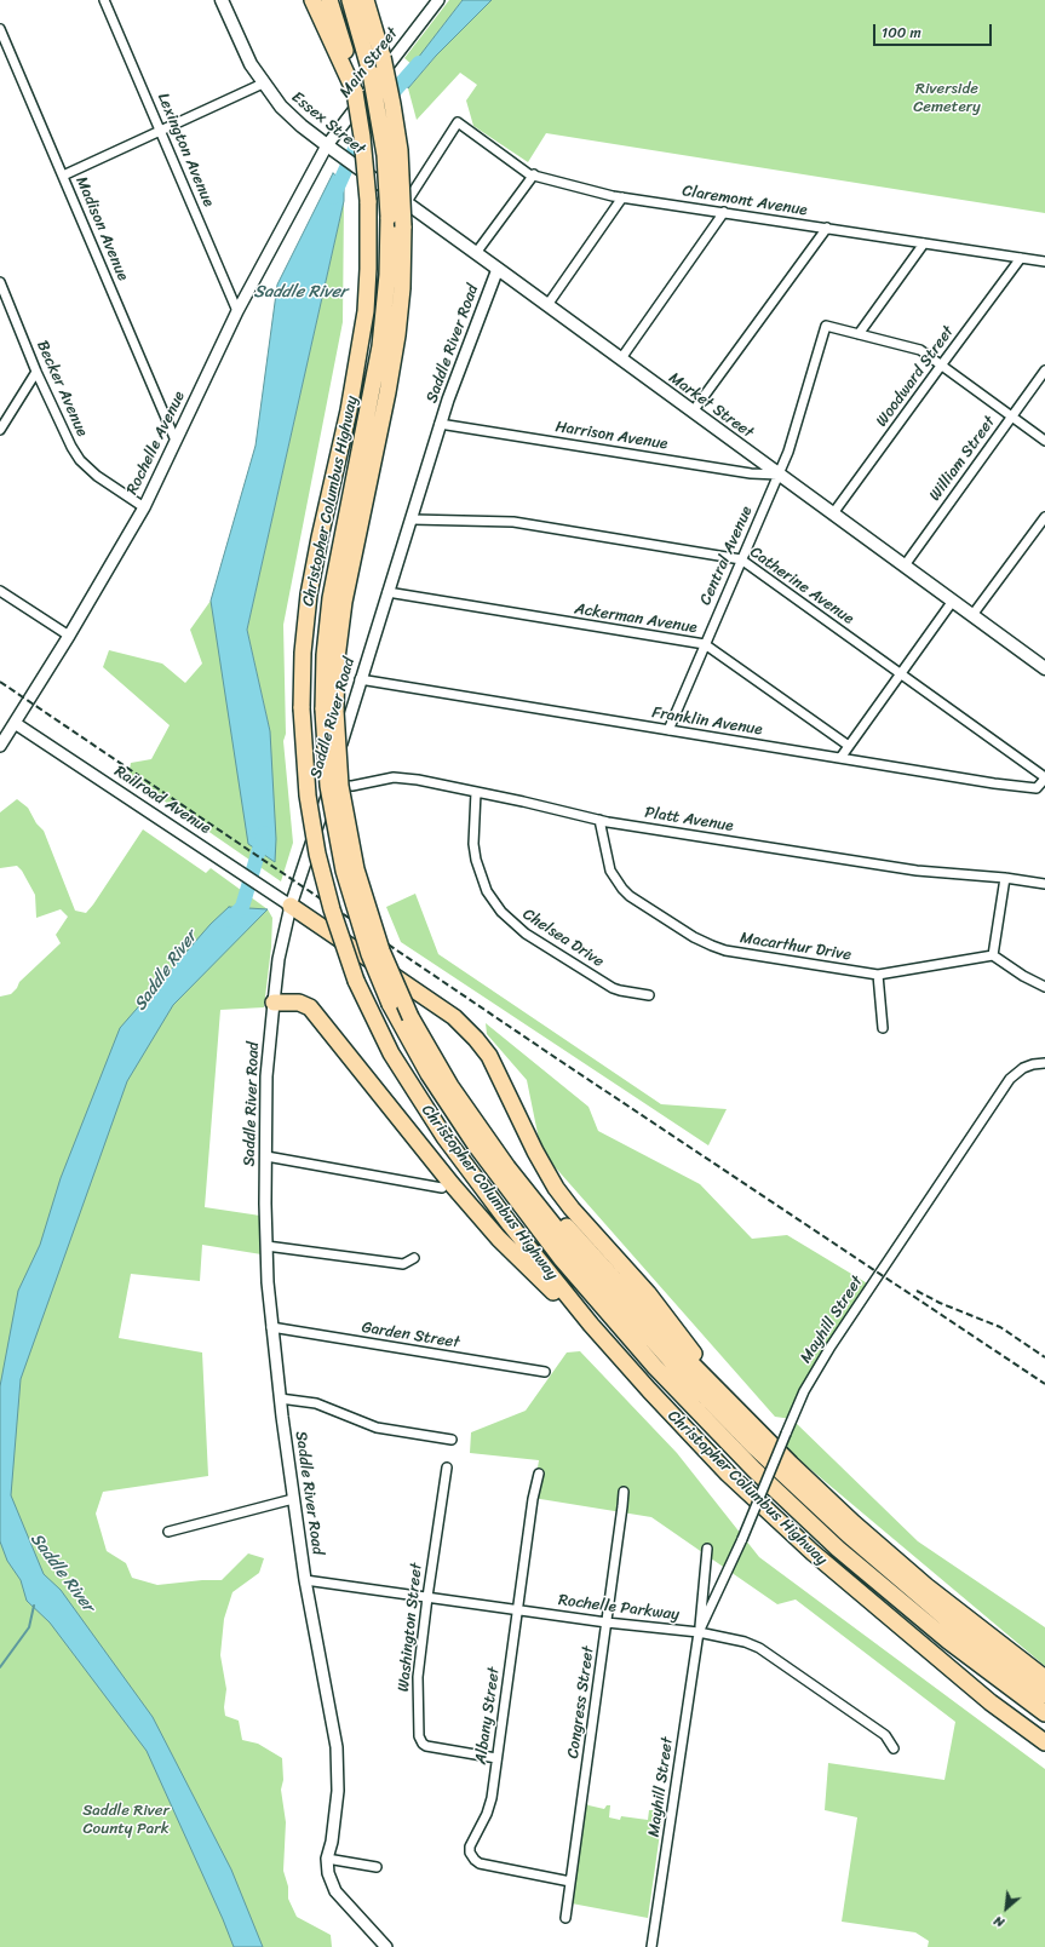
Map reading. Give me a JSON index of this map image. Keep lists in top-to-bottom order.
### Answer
{
  "streets": {
    "highway": ["Christopher Columbus Highway"],
    "main road": ["Essex Street", "Market Street"],
    "street": [
      "Main Street",
      "Lexington Avenue",
      "Claremont Avenue",
      "Madison Avenue",
      "Saddle River Road",
      "Woodward Street",
      "Becker Avenue",
      "Harrison Avenue",
      "Rochelle Avenue",
      "William Street",
      "Central Avenue",
      "Catherine Avenue",
      "Ackerman Avenue",
      "Franklin Avenue",
      "Railroad Avenue",
      "Platt Avenue",
      "Chelsea Drive",
      "Macarthur Drive",
      "Mayhill Street",
      "Garden Street",
      "Rochelle Parkway",
      "Washington Street",
      "Congress Street",
      "Albany Street"
    ]
  },
  "crossings": [
    ["Main Street", "Essex Street"],
    ["Main Street", "Rochelle Avenue"],
    ["Essex Street", "Market Street"],
    ["Essex Street", "Rochelle Avenue"],
    ["Lexington Avenue", "Rochelle Avenue"],
    ["Claremont Avenue", "Woodward Street"],
    ["Claremont Avenue", "Market Street"],
    ["Madison Avenue", "Rochelle Avenue"],
    ["Saddle River Road", "Market Street"],
    ["Saddle River Road", "Harrison Avenue"],
    ["Saddle River Road", "Catherine Avenue"],
    ["Saddle River Road", "Ackerman Avenue"],
    ["Saddle River Road", "Franklin Avenue"],
    ["Saddle River Road", "Railroad Avenue"],
    ["Saddle River Road", "Platt Avenue"],
    ["Saddle River Road", "Garden Street"],
    ["Saddle River Road", "Rochelle Parkway"],
    ["Woodward Street", "Market Street"],
    ["Becker Avenue", "Rochelle Avenue"],
    ["Market Street", "Harrison Avenue"],
    ["Market Street", "William Street"],
    ["Market Street", "Central Avenue"],
    ["Harrison Avenue", "Central Avenue"],
    ["Rochelle Avenue", "Railroad Avenue"],
    ["Central Avenue", "Catherine Avenue"],
    ["Central Avenue", "Ackerman Avenue"],
    ["Central Avenue", "Franklin Avenue"],
    ["Catherine Avenue", "Franklin Avenue"],
    ["Platt Avenue", "Chelsea Drive"],
    ["Platt Avenue", "Macarthur Drive"],
    ["Mayhill Street", "Rochelle Parkway"],
    ["Rochelle Parkway", "Washington Street"],
    ["Rochelle Parkway", "Congress Street"],
    ["Rochelle Parkway", "Albany Street"],
    ["Washington Street", "Albany Street"],
    ["Congress Street", "Albany Street"]
  ],
  "water": ["Saddle River"],
  "parks": ["Riverside Cemetery", "Saddle River County Park"],
  "scale_bar": "100 m",
  "north": "bottom left"
}
